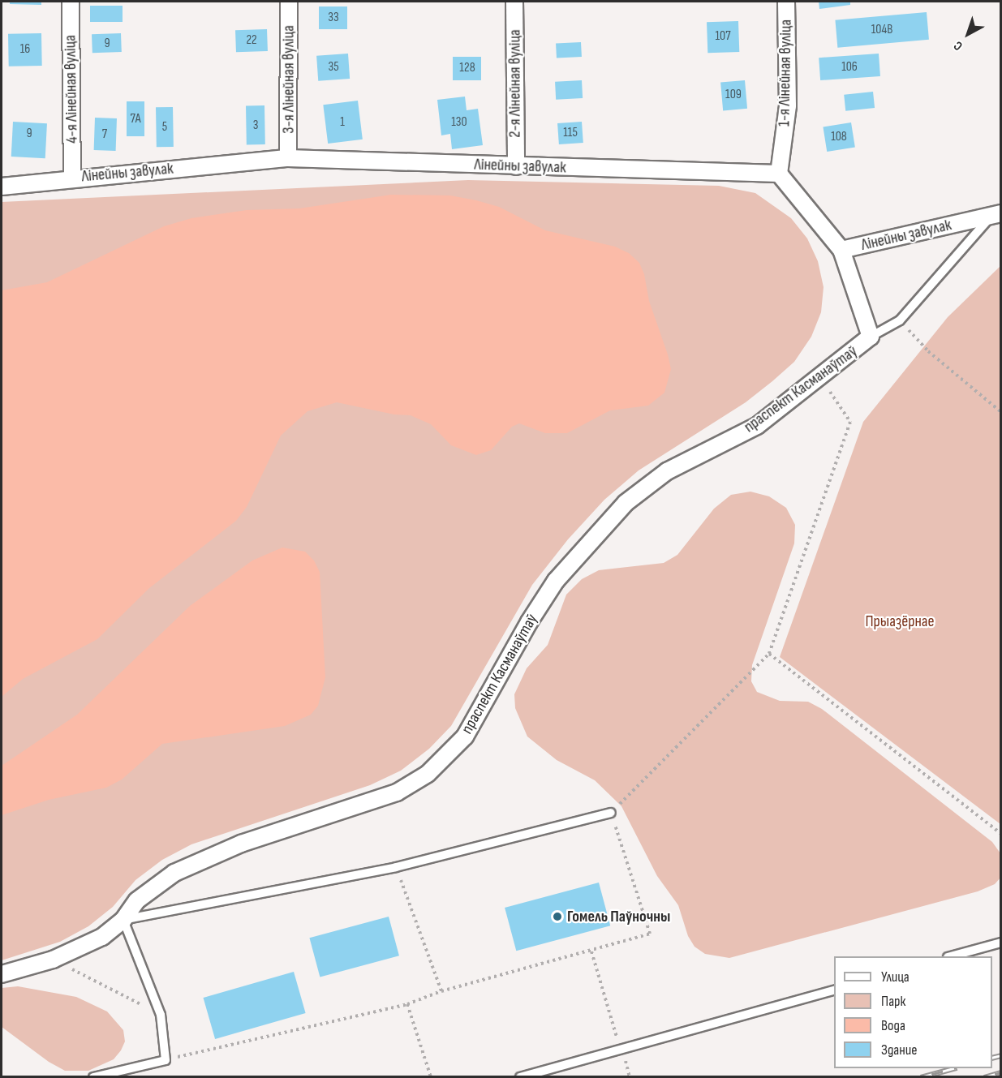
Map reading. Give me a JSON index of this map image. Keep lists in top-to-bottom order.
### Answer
{
  "streets": {
    "street": [
      "1-я Лінейная вуліца",
      "3-я Лінейная вуліца",
      "2-я Лінейная вуліца",
      "4-я Лінейная вуліца",
      "Лінейны завулак",
      "праспект Касманаўтаў"
    ]
  },
  "crossings": [
    ["1-я Лінейная вуліца", "Лінейны завулак"],
    ["3-я Лінейная вуліца", "Лінейны завулак"],
    ["2-я Лінейная вуліца", "Лінейны завулак"],
    ["4-я Лінейная вуліца", "Лінейны завулак"],
    ["Лінейны завулак", "праспект Касманаўтаў"]
  ],
  "parks": ["Прыазёрнае"],
  "places": ["Гомель Паўночны"],
  "house_numbers": [
    "33",
    "104В",
    "107",
    "22",
    "9",
    "16",
    "35",
    "106",
    "128",
    "109",
    "7А",
    "1",
    "130",
    "3",
    "5",
    "115",
    "9",
    "7",
    "108"
  ],
  "legend": [
    "Улица",
    "Парк",
    "Вода",
    "Здание"
  ],
  "north": "bottom left"
}
